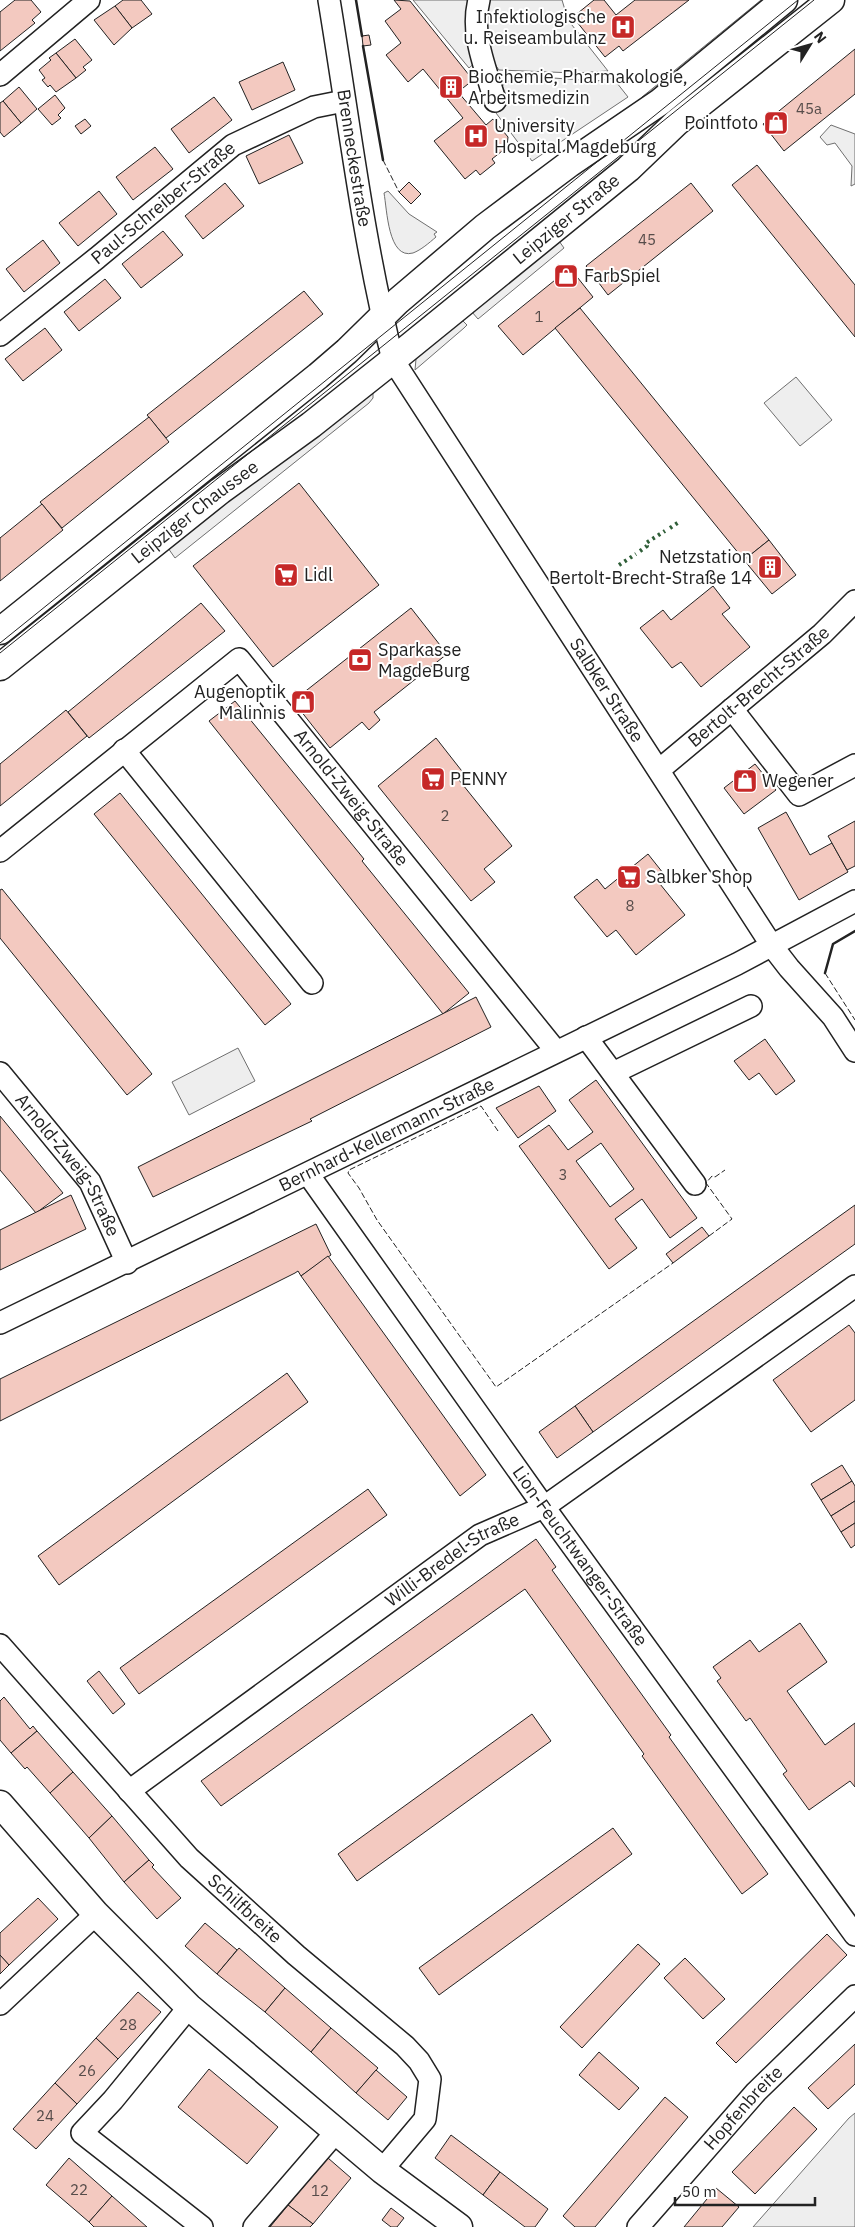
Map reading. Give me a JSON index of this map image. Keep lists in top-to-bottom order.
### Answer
{
  "streets": {
    "main road": ["Leipziger Straße", "Leipziger Chaussee"],
    "street": [
      "Brenneckestraße",
      "Paul-Schreiber-Straße",
      "Bertolt-Brecht-Straße",
      "Salbker Straße",
      "Arnold-Zweig-Straße",
      "Bernhard-Kellermann-Straße",
      "Lion-Feuchtwanger-Straße",
      "Willi-Bredel-Straße",
      "Schilfbreite",
      "Hopfenbreite"
    ]
  },
  "crossings": [
    ["Brenneckestraße", "Paul-Schreiber-Straße"],
    ["Brenneckestraße", "Leipziger Chaussee"],
    ["Brenneckestraße", "Salbker Straße"],
    ["Leipziger Straße", "Leipziger Chaussee"],
    ["Leipziger Straße", "Salbker Straße"],
    ["Leipziger Chaussee", "Salbker Straße"],
    ["Bertolt-Brecht-Straße", "Salbker Straße"],
    ["Salbker Straße", "Bernhard-Kellermann-Straße"],
    ["Arnold-Zweig-Straße", "Bernhard-Kellermann-Straße"],
    ["Bernhard-Kellermann-Straße", "Lion-Feuchtwanger-Straße"],
    ["Lion-Feuchtwanger-Straße", "Willi-Bredel-Straße"],
    ["Willi-Bredel-Straße", "Schilfbreite"]
  ],
  "places": {
    "hospital": ["Infektiologische u. Reiseambulanz", "University Hospital Magdeburg"],
    "building": ["Biochemie, Pharmakologie, Arbeitsmedizin", "Netzstation Bertolt-Brecht-Straße 14"],
    "shop": [
      "Pointfoto",
      "FarbSpiel",
      "Augenoptik Malinnis",
      "Wegener"
    ],
    "supermarket": ["Lidl", "PENNY", "Salbker Shop"],
    "bank": ["Sparkasse MagdeBurg"]
  },
  "house_numbers": [
    "45a",
    "45",
    "1",
    "2",
    "8",
    "3",
    "28",
    "26",
    "24",
    "22",
    "12"
  ],
  "scale_bar": "50 m",
  "north": "top right"
}
